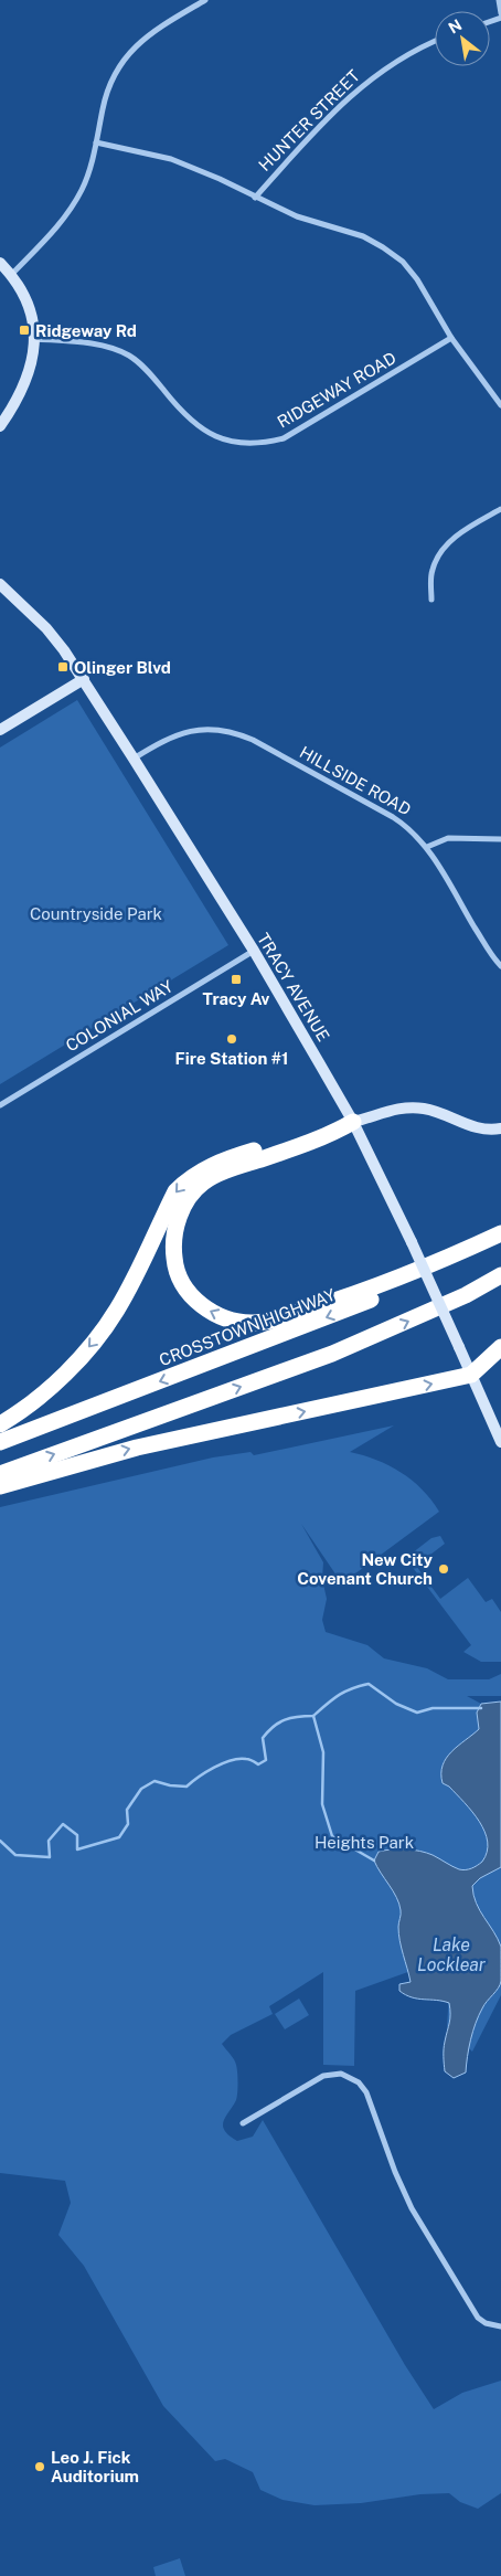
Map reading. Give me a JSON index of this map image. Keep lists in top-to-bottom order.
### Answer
{
  "streets": {
    "highway": ["CROSSTOWN HIGHWAY"],
    "street": [
      "HUNTER STREET",
      "RIDGEWAY ROAD",
      "HILLSIDE ROAD",
      "TRACY AVENUE",
      "COLONIAL WAY"
    ]
  },
  "crossings": [
    ["HILLSIDE ROAD", "TRACY AVENUE"],
    ["TRACY AVENUE", "COLONIAL WAY"]
  ],
  "water": ["Lake Locklear"],
  "parks": ["Countryside Park", "Heights Park"],
  "places": {
    "transit": ["Ridgeway Rd", "Olinger Blvd", "Tracy Av"],
    "other": ["Fire Station #1", "New City Covenant Church", "Leo J. Fick Auditorium"]
  },
  "north": "top left"
}
